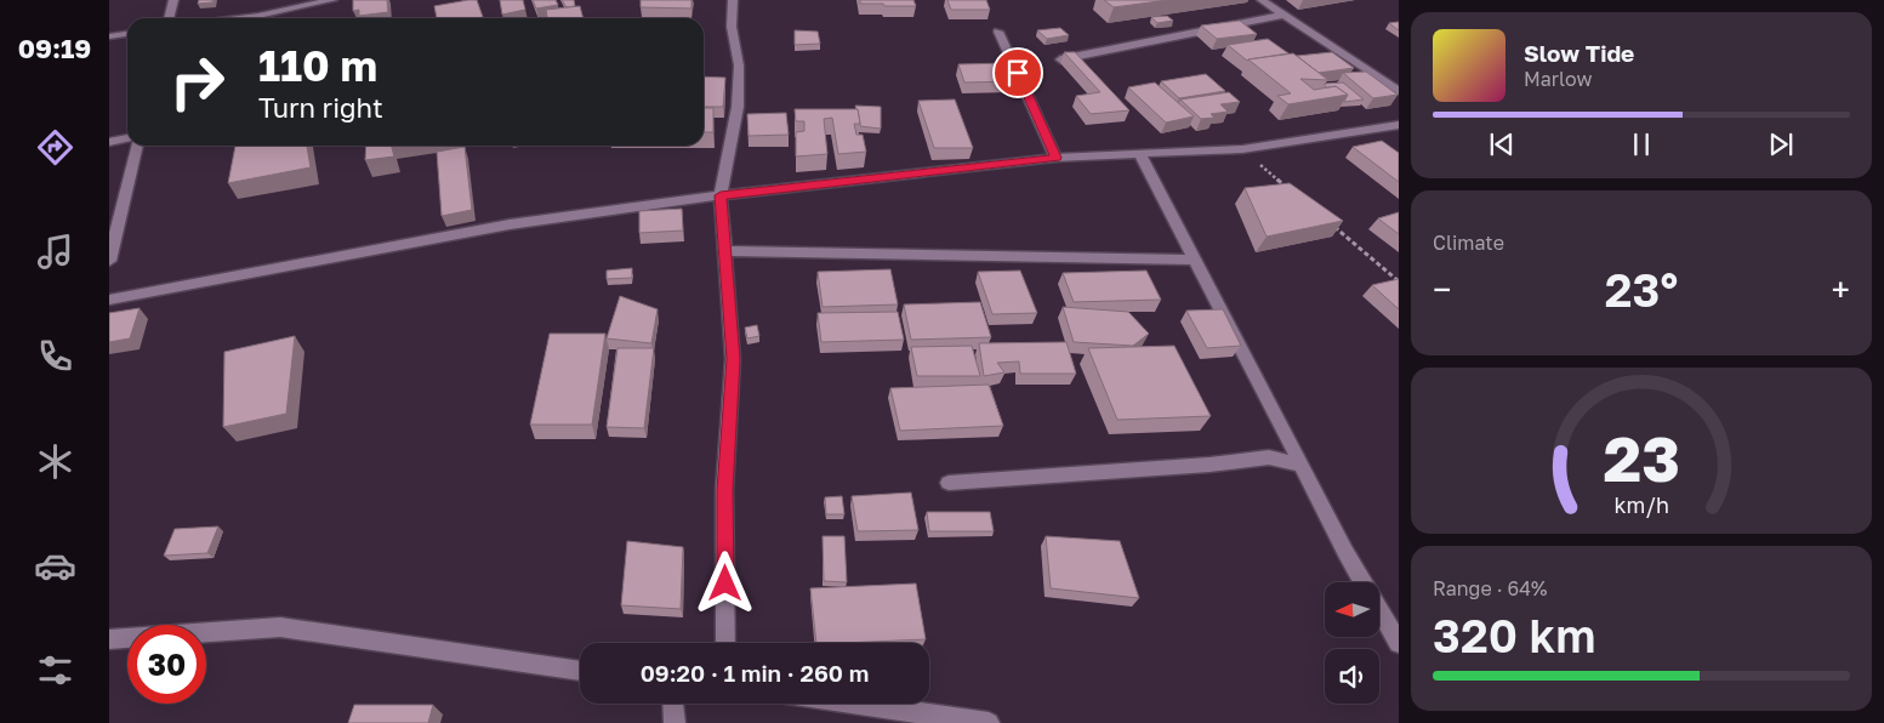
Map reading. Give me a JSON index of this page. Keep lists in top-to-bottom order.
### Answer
{
  "north": "left",
  "page": {
    "tabs": "09:19",
    "turn": ["110 m", "Turn right"],
    "song": ["Slow Tide", "Marlow"],
    "tile": [
      "Climate",
      ["Range · 64%", "320 km"]
    ],
    "heat": ["−", "23°", "+"],
    "limit": "30",
    "trip": "09:20 · 1 min · 260 m",
    "gauge": ["23", "km/h"]
  }
}
